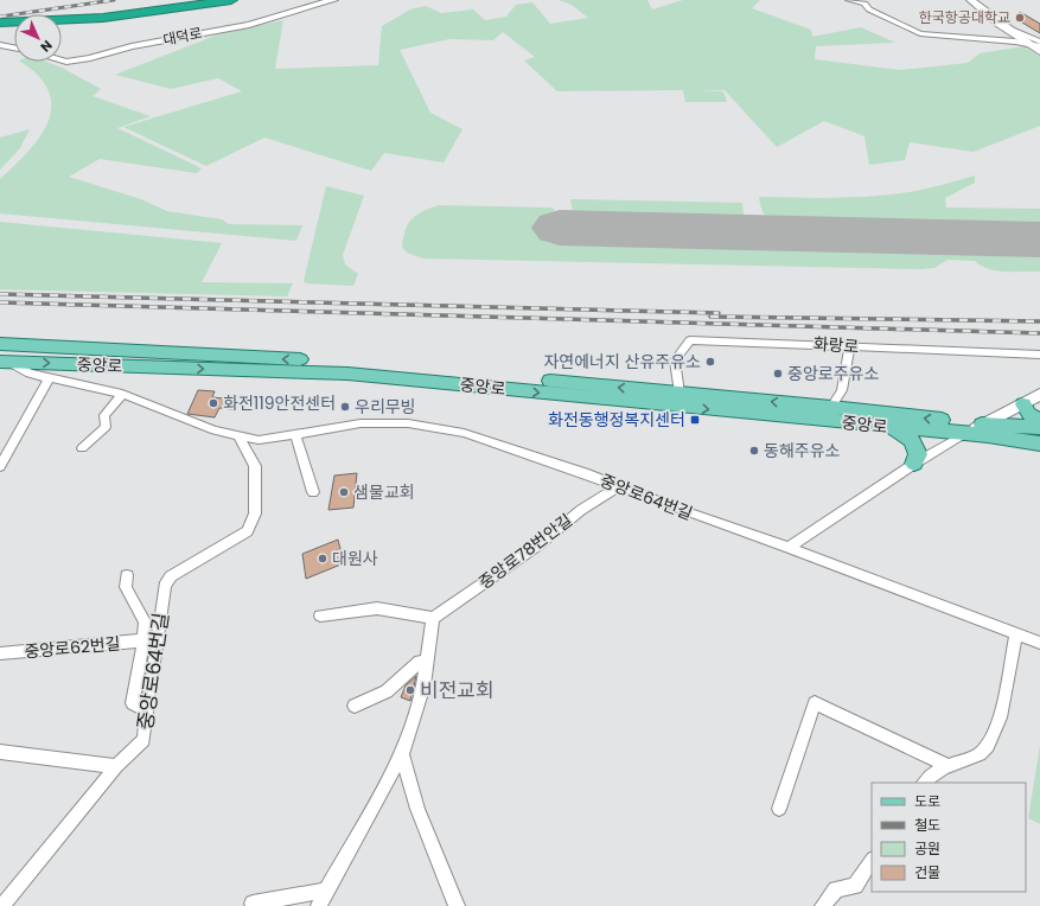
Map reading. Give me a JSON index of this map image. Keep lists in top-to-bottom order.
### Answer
{
  "streets": {
    "main road": ["중앙로"],
    "street": [
      "대덕로",
      "화랑로",
      "중앙로64번길",
      "중앙로78번안길",
      "중앙로62번길"
    ]
  },
  "crossings": [
    ["화랑로", "중앙로"],
    ["중앙로", "중앙로64번길"],
    ["중앙로64번길", "중앙로78번안길"],
    ["중앙로64번길", "중앙로62번길"]
  ],
  "places": {
    "other": [
      "한국항공대학교",
      "자연에너지 산유주유소",
      "중앙로주유소",
      "화전119안전센터",
      "우리무빙",
      "동해주유소",
      "샘물교회",
      "대원사",
      "비전교회"
    ],
    "transit": ["화전동행정복지센터"]
  },
  "legend": [
    "도로",
    "철도",
    "공원",
    "건물"
  ],
  "north": "bottom right"
}
